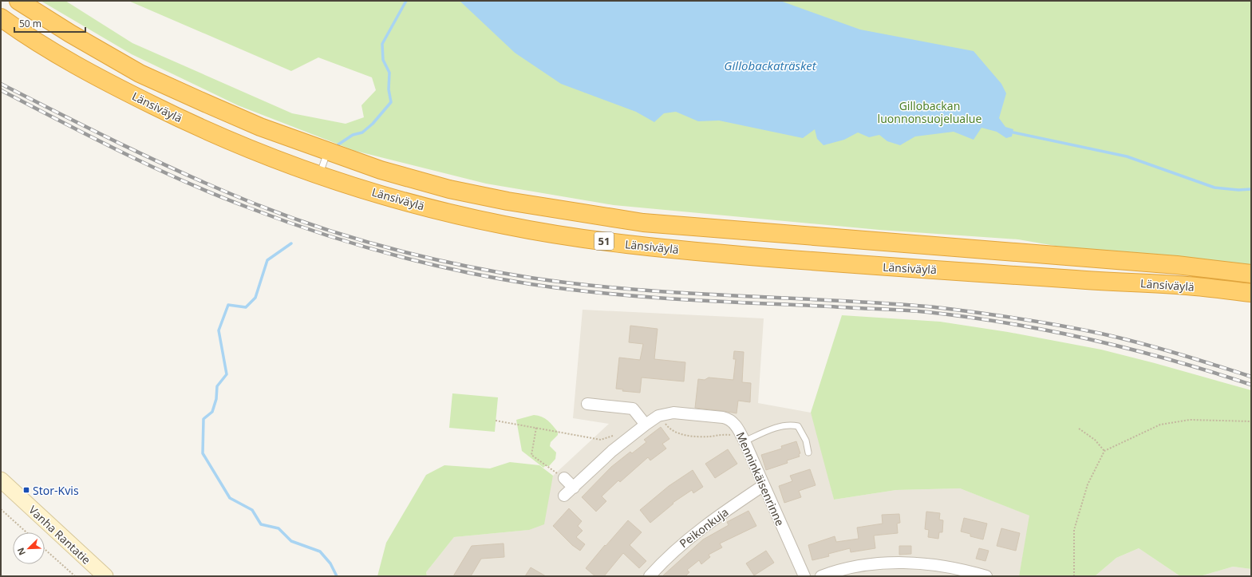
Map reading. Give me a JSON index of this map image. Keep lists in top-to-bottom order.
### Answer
{
  "streets": {
    "highway": ["Länsiväylä", "51"],
    "main road": ["Vanha Rantatie"],
    "street": ["Menninkäisenrinne", "Peikonkuja"]
  },
  "crossings": [
    ["Menninkäisenrinne", "Peikonkuja"]
  ],
  "water": ["Gillobackaträsket"],
  "parks": ["Gillobackan luonnonsuojelualue"],
  "places": {
    "transit": ["Stor-Kvis"]
  },
  "scale_bar": "50 m",
  "north": "bottom left"
}
